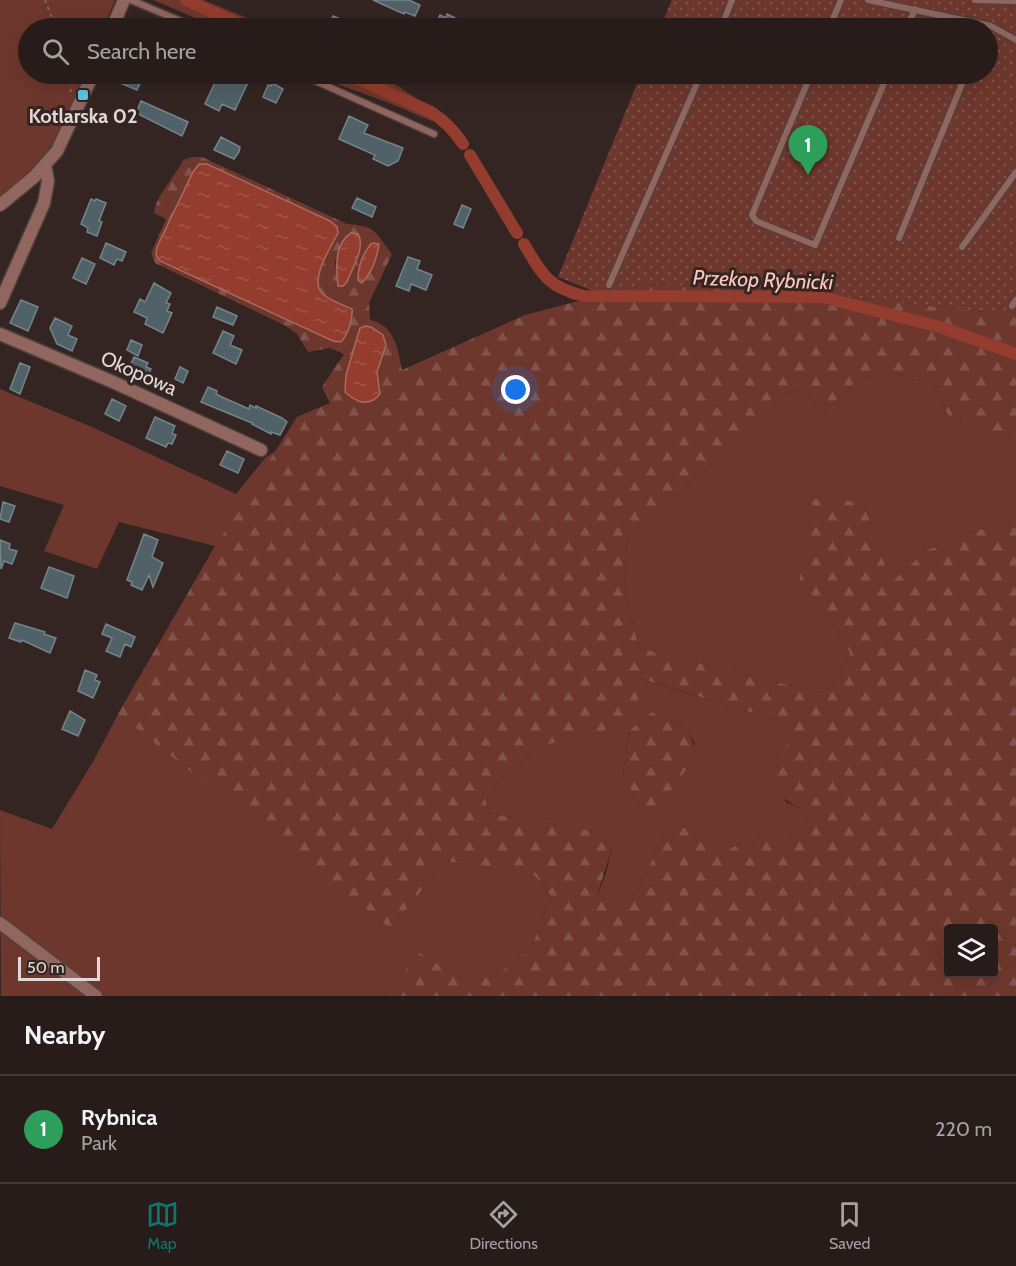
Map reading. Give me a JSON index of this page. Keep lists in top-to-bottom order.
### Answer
{
  "streets": {
    "street": ["Okopowa"]
  },
  "water": ["Przekop Rybnicki"],
  "places": {
    "transit": ["Kotlarska 02"]
  },
  "scale_bar": "50 m",
  "page": {
    "search": "Search here",
    "pins": "1",
    "scale": "50 m",
    "heading": "Nearby",
    "list": [
      {
        "mark": "1",
        "name": "Rybnica",
        "note": "Park",
        "value": "220 m"
      }
    ],
    "nav": ["Map", "Directions", "Saved"]
  }
}
